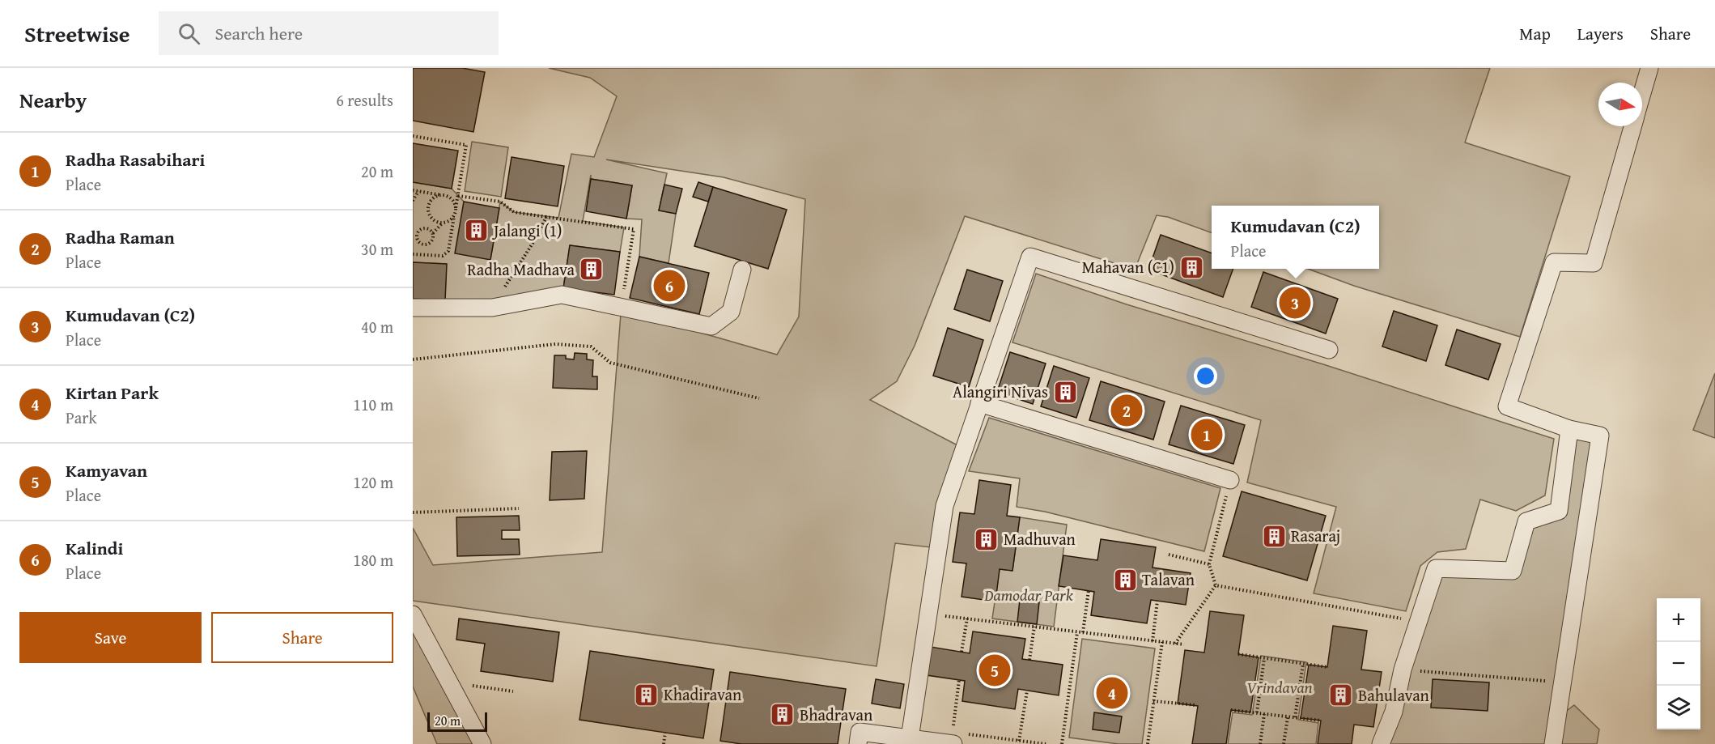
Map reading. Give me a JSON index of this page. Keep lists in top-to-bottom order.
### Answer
{
  "parks": ["Damodar Park", "Vrindavan"],
  "places": {
    "building": [
      "Jalangi (1)",
      "Mahavan (C1)",
      "Radha Madhava",
      "Alangiri Nivas",
      "Rasaraj",
      "Madhuvan",
      "Talavan",
      "Khadiravan",
      "Bahulavan",
      "Bhadravan"
    ]
  },
  "scale_bar": "20 m",
  "north": "right",
  "page": {
    "header": "Streetwise",
    "search": "Search here",
    "nav": ["Map", "Layers", "Share"],
    "heading": ["Nearby", "6 results"],
    "list": [
      {
        "mark": "1",
        "name": "Radha Rasabihari",
        "note": "Place",
        "value": "20 m"
      },
      {
        "mark": "2",
        "name": "Radha Raman",
        "note": "Place",
        "value": "30 m"
      },
      {
        "mark": "3",
        "name": "Kumudavan (C2)",
        "note": "Place",
        "value": "40 m"
      },
      {
        "mark": "4",
        "name": "Kirtan Park",
        "note": "Park",
        "value": "110 m"
      },
      {
        "mark": "5",
        "name": "Kamyavan",
        "note": "Place",
        "value": "120 m"
      },
      {
        "mark": "6",
        "name": "Kalindi",
        "note": "Place",
        "value": "180 m"
      }
    ],
    "popup": ["Kumudavan (C2)", "Place"],
    "pins": [
      "6",
      "3",
      "2",
      "1",
      "5",
      "4"
    ],
    "buttons": ["Save", "Share"],
    "map_buttons": ["+", "−"],
    "scale": "20 m"
  }
}
